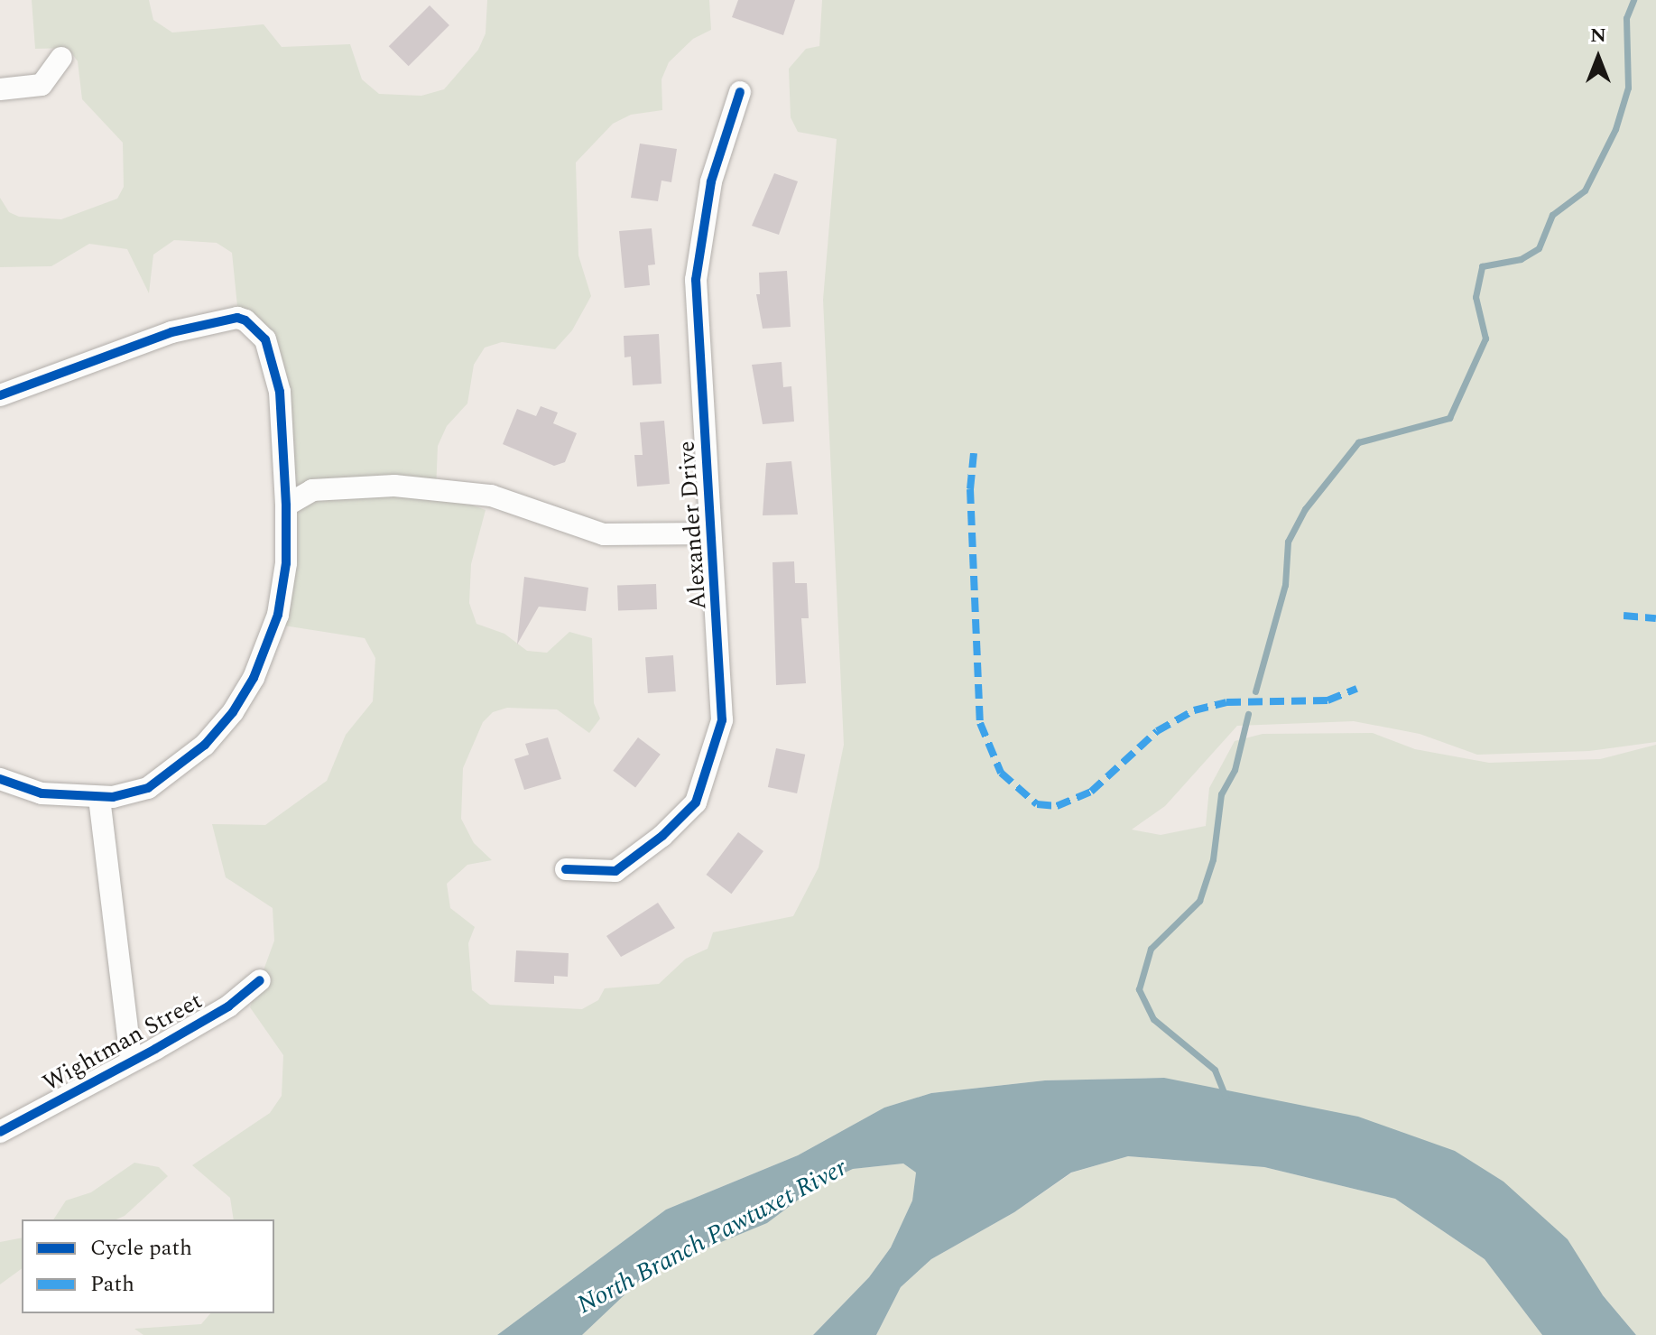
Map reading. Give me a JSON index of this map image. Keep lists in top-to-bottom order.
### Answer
{
  "streets": {
    "street": ["Alexander Drive", "Wightman Street"]
  },
  "water": ["North Branch Pawtuxet River"],
  "legend": ["Cycle path", "Path"],
  "north": "top"
}
